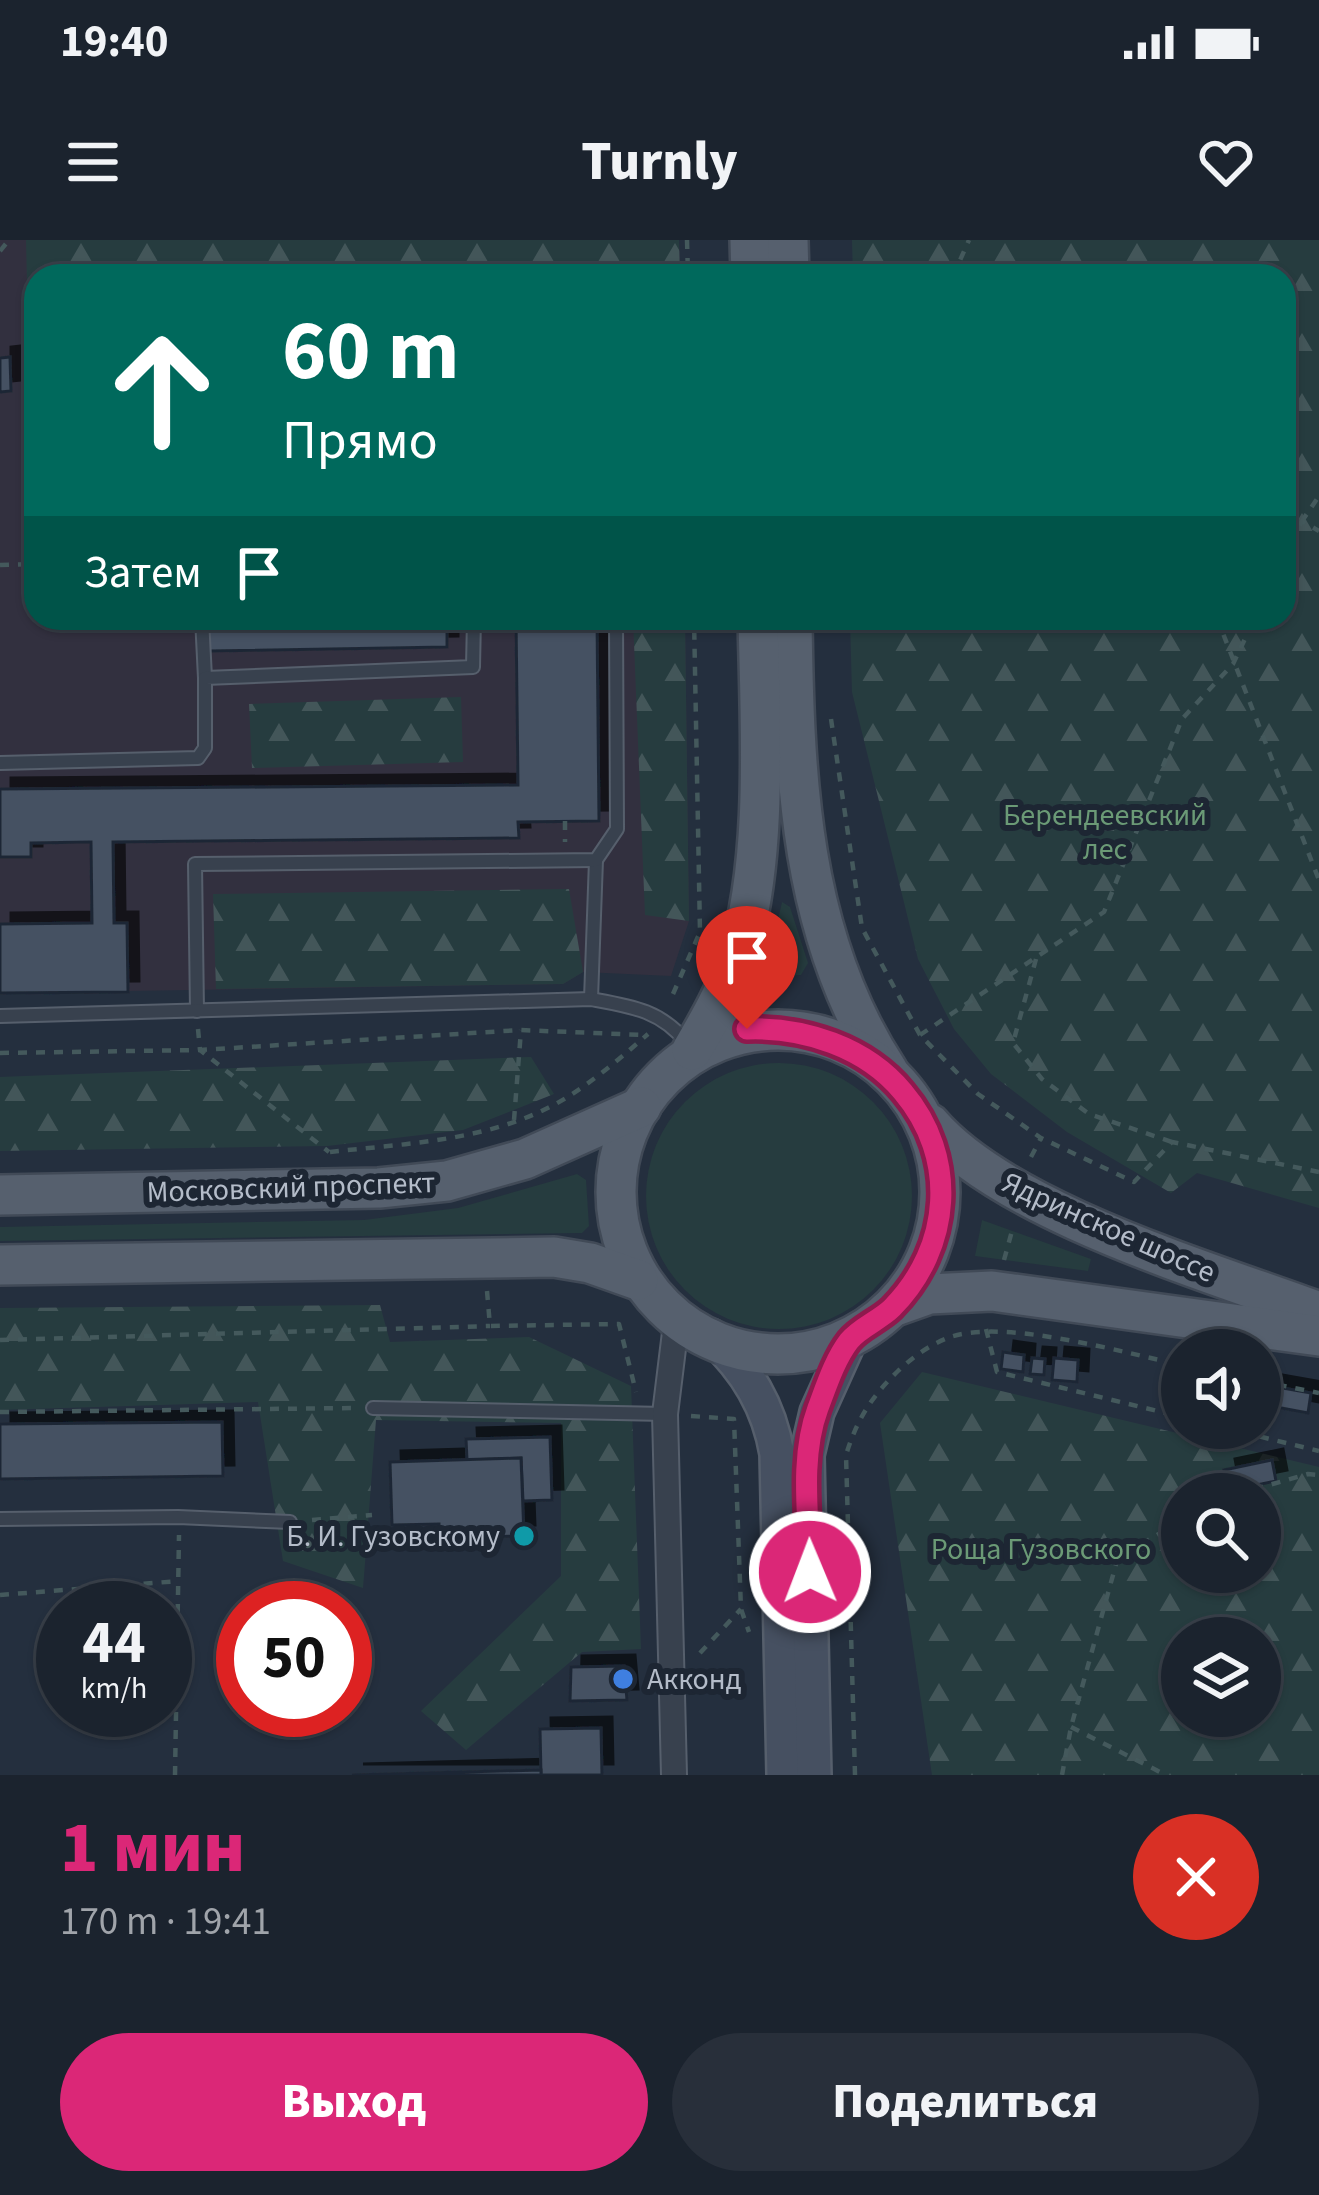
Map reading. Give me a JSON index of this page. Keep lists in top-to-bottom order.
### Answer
{
  "streets": {
    "main road": ["Московский проспект", "Ядринское шоссе"]
  },
  "crossings": [
    ["Московский проспект", "Ядринское шоссе"]
  ],
  "parks": ["Берендеевский лес", "Роща Гузовского"],
  "places": ["Б. И. Гузовскому", "Акконд"],
  "page": {
    "status": "19:40",
    "header": "Turnly",
    "turn": ["60 m", "Прямо"],
    "then": "Затем",
    "speed": "44 km/h",
    "limit": "50",
    "heading": ["1 мин", "170 m · 19:41"],
    "buttons": ["Выход", "Поделиться"]
  }
}
